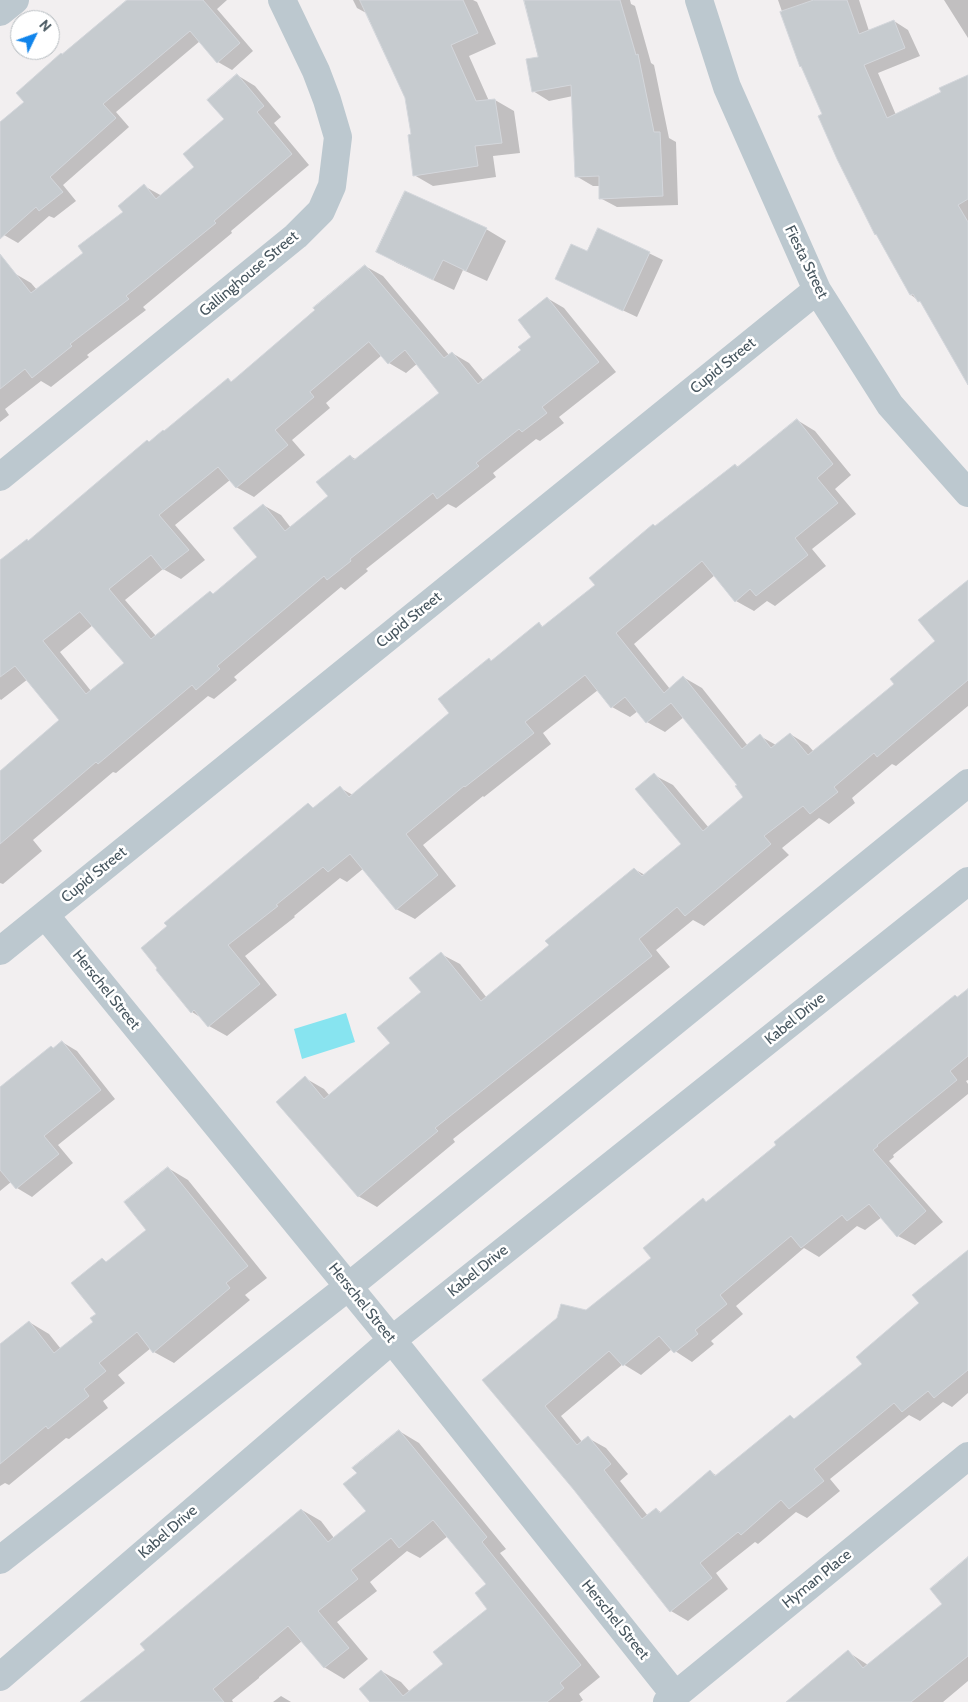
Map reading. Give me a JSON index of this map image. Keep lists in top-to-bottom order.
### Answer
{
  "streets": {
    "street": [
      "Fiesta Street",
      "Gallinghouse Street",
      "Cupid Street",
      "Herschel Street",
      "Kabel Drive",
      "Hyman Place"
    ]
  },
  "crossings": [
    ["Fiesta Street", "Cupid Street"],
    ["Cupid Street", "Herschel Street"],
    ["Herschel Street", "Kabel Drive"],
    ["Herschel Street", "Hyman Place"]
  ],
  "north": "top right"
}
